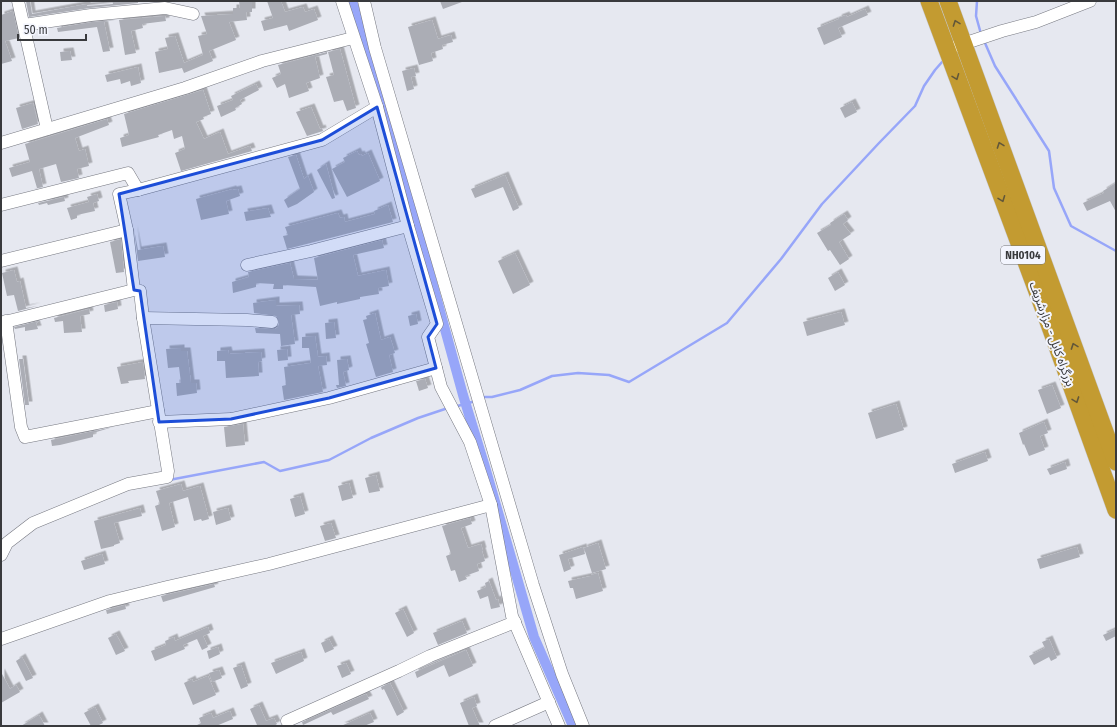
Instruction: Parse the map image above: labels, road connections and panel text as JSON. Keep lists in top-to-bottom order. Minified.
{"streets":{"highway":["NH0104","بزرگراه کابل - مزارشریف"]},"scale_bar":"50 m"}
